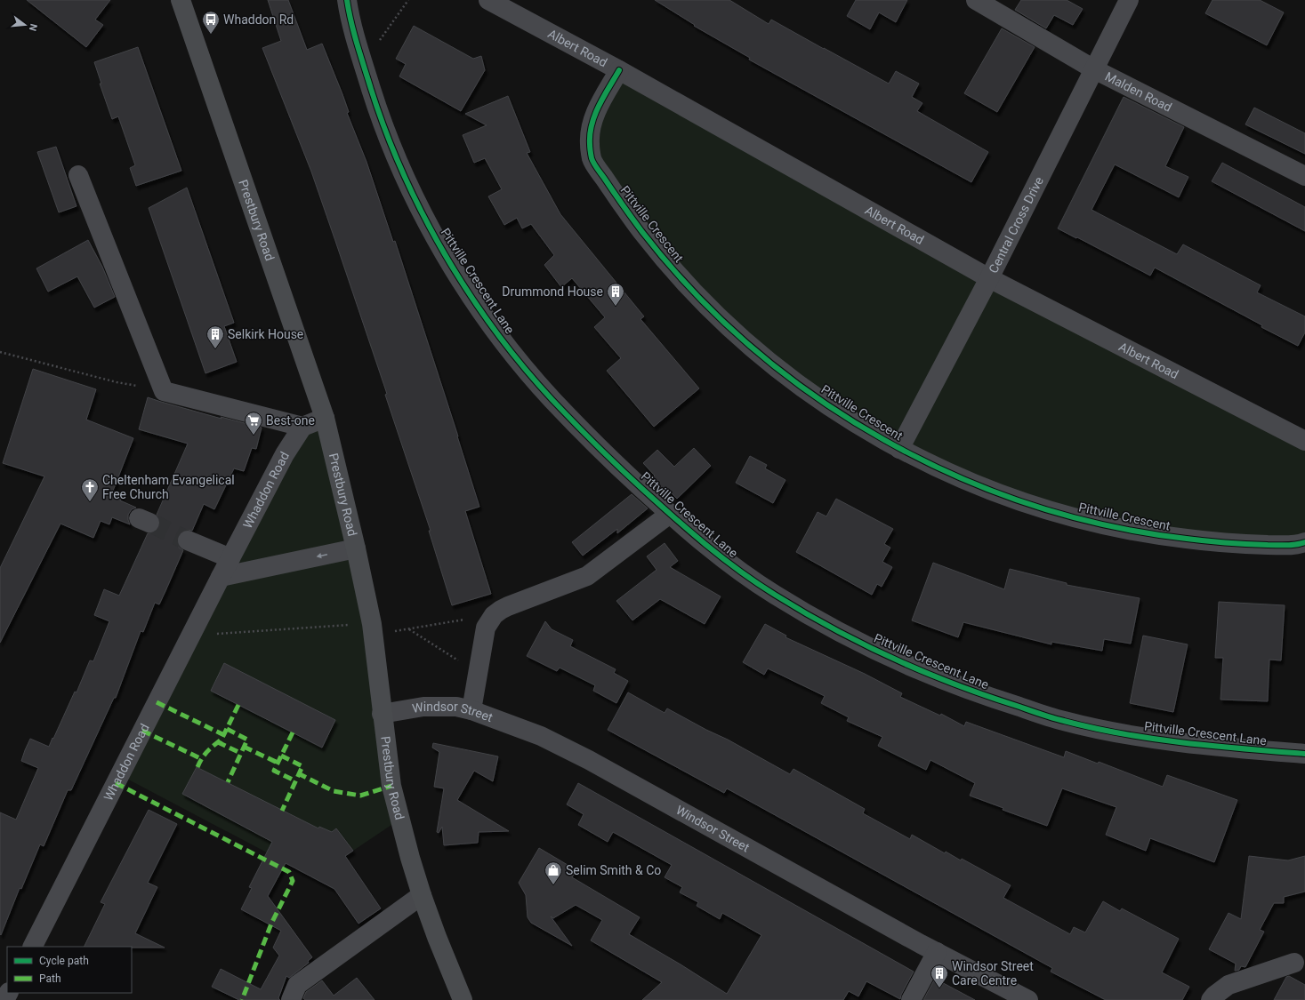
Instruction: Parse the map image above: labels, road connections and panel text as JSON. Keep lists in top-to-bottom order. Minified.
{"streets":{"main road":["Prestbury Road"],"street":["Albert Road","Malden Road","Pittville Crescent","Central Cross Drive","Pittville Crescent Lane","Whaddon Road","Windsor Street"]},"crossings":[["Albert Road","Pittville Crescent"],["Albert Road","Central Cross Drive"],["Malden Road","Central Cross Drive"],["Prestbury Road","Windsor Street"],["Pittville Crescent","Central Cross Drive"]],"places":{"bus stop":["Whaddon Rd"],"building":["Drummond House","Selkirk House","Windsor Street Care Centre"],"supermarket":["Best-one"],"church":["Cheltenham Evangelical Free Church"],"shop":["Selim Smith & Co"]},"legend":["Cycle path","Path"],"north":"right"}
